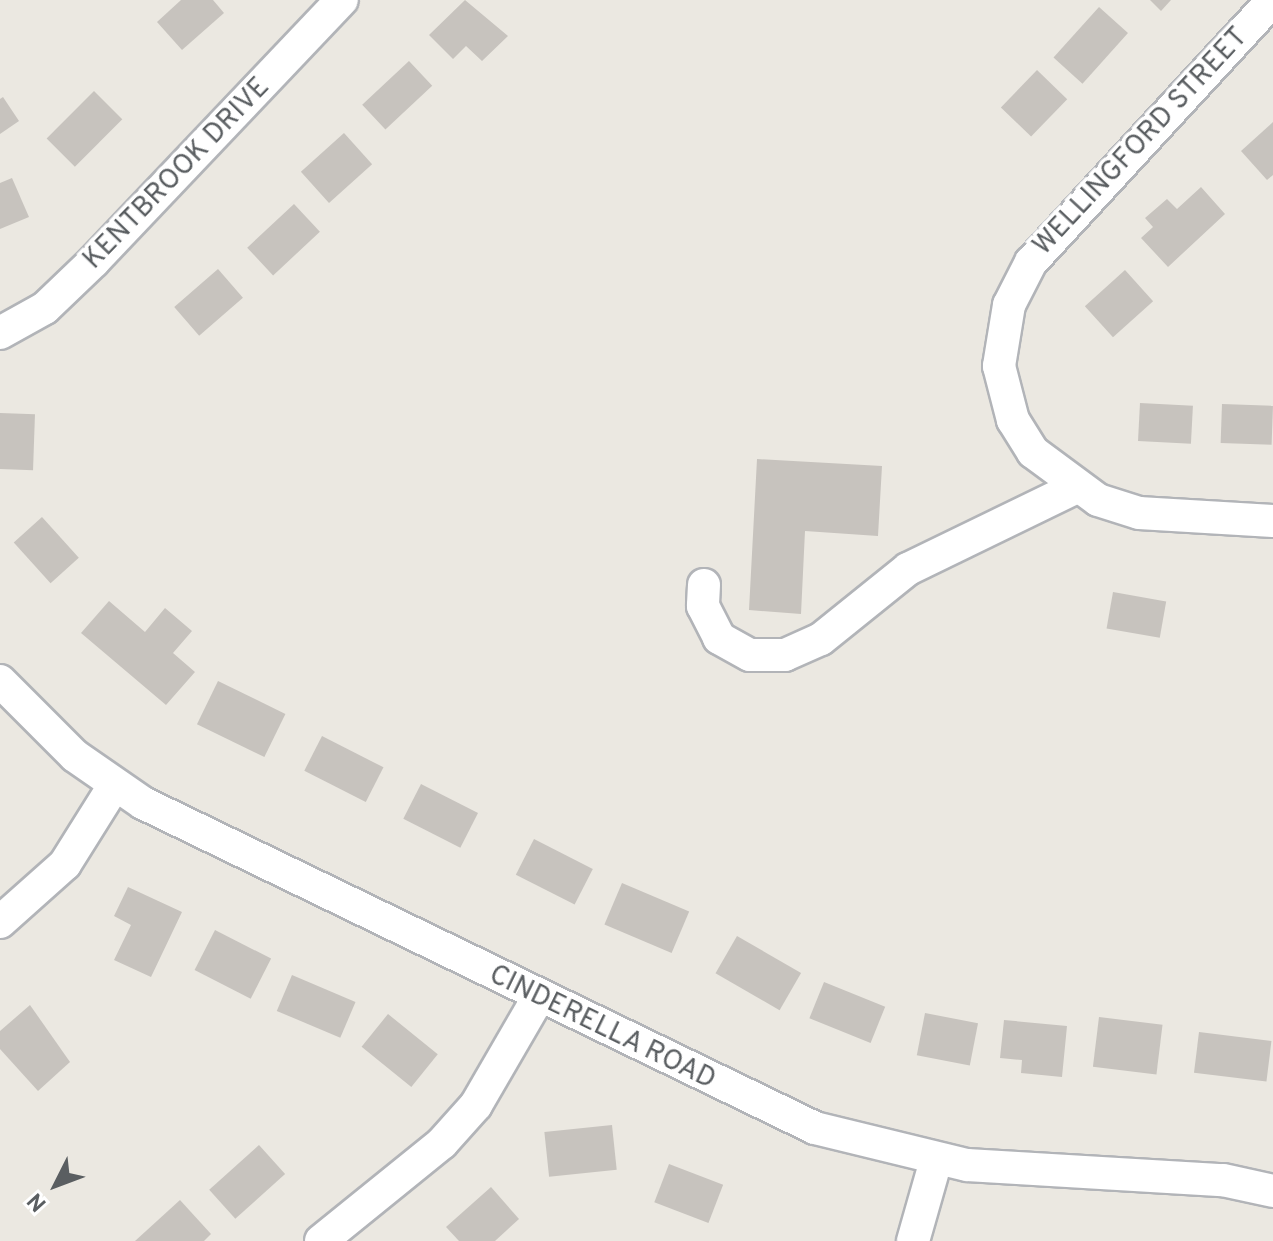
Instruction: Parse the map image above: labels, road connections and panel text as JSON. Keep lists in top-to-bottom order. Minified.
{"streets":{"street":["WELLINGFORD STREET","KENTBROOK DRIVE","CINDERELLA ROAD"]},"north":"bottom left"}
